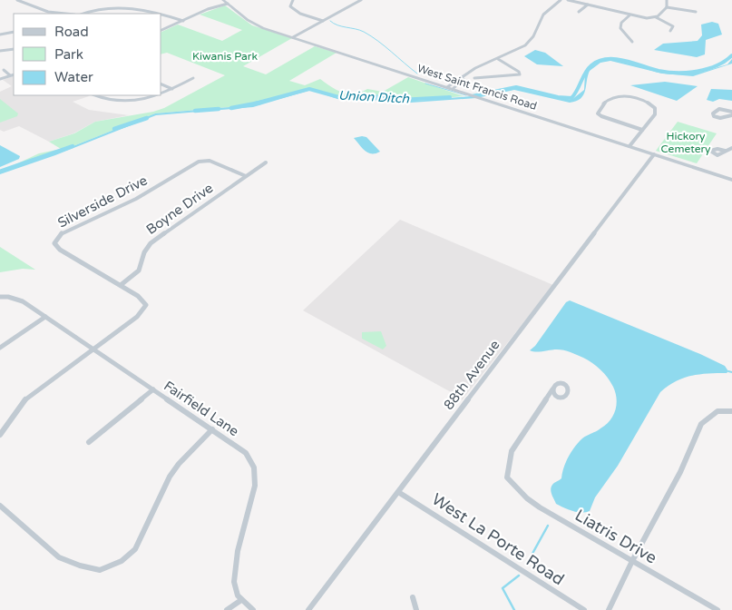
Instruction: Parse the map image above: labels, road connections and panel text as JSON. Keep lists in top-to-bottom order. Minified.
{"streets":{"street":["West Saint Francis Road","Silverside Drive","Boyne Drive","88th Avenue","Fairfield Lane","Liatris Drive","West La Porte Road"]},"crossings":[["West Saint Francis Road","88th Avenue"],["Silverside Drive","Boyne Drive"],["Silverside Drive","Fairfield Lane"],["88th Avenue","West La Porte Road"]],"water":["Union Ditch"],"parks":["Kiwanis Park","Hickory Cemetery"],"legend":["Road","Park","Water"]}
